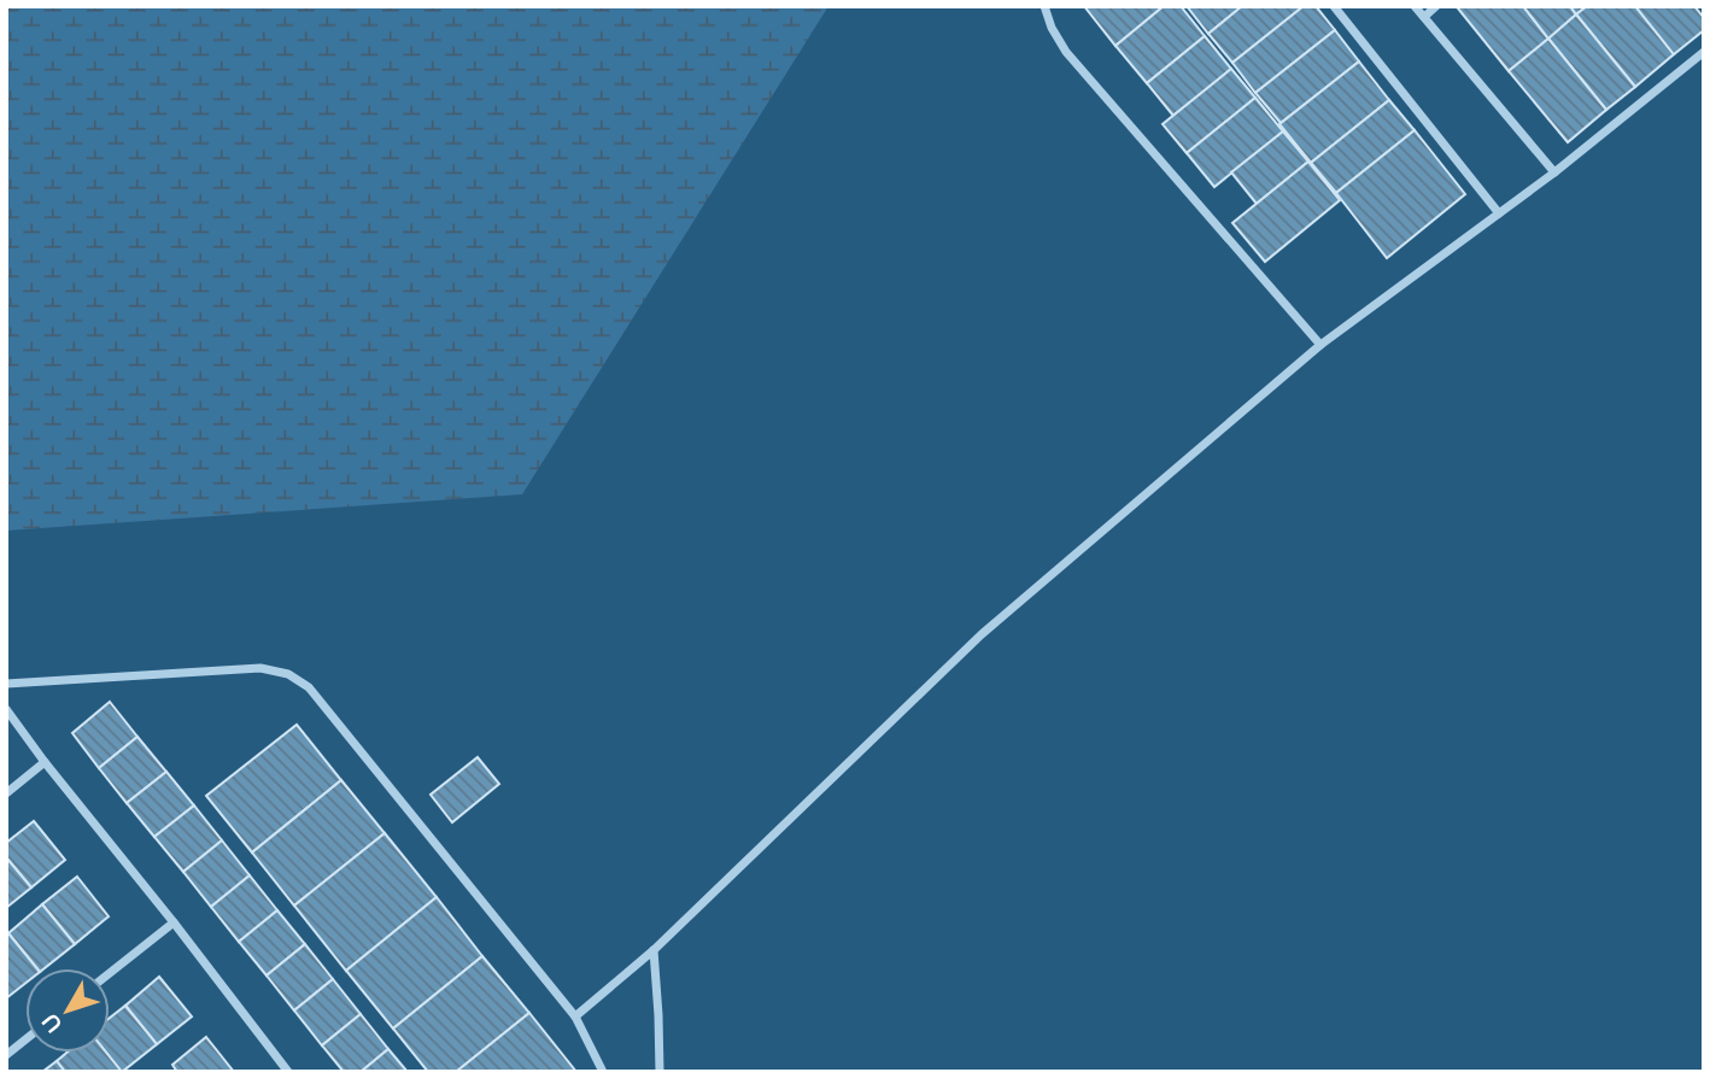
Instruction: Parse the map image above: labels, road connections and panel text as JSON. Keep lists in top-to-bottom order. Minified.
{"north":"bottom left"}
